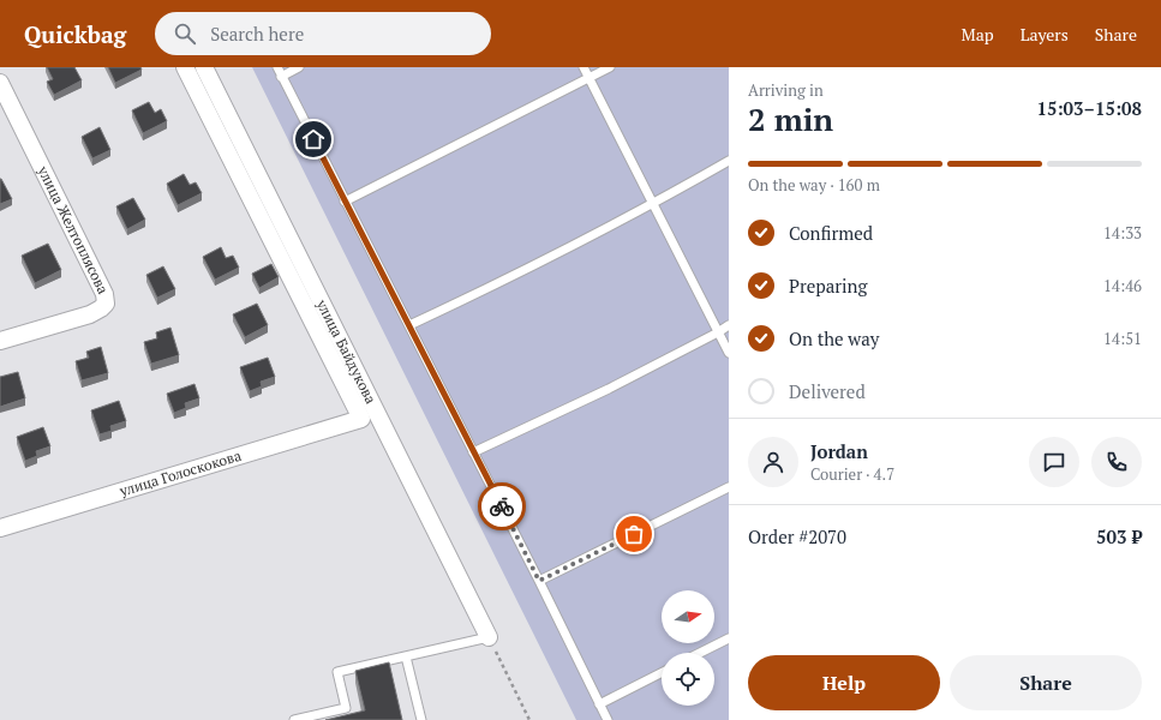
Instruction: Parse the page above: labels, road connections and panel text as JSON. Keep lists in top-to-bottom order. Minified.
{"streets":{"street":["улица Желтоплясова","улица Байдукова","улица Голоскокова"]},"crossings":[["улица Байдукова","улица Голоскокова"]],"north":"right","page":{"header":"Quickbag","search":"Search here","nav":["Map","Layers","Share"],"heading":["2 min","Arriving in","15:03–15:08"],"panel":["Jordan","Courier · 4.7","Order #2070","503 ₽"],"bar":"On the way · 160 m","list":[["Confirmed","14:33"],["Preparing","14:46"],["On the way","14:51"],"Delivered"],"buttons":["Help","Share"]}}
